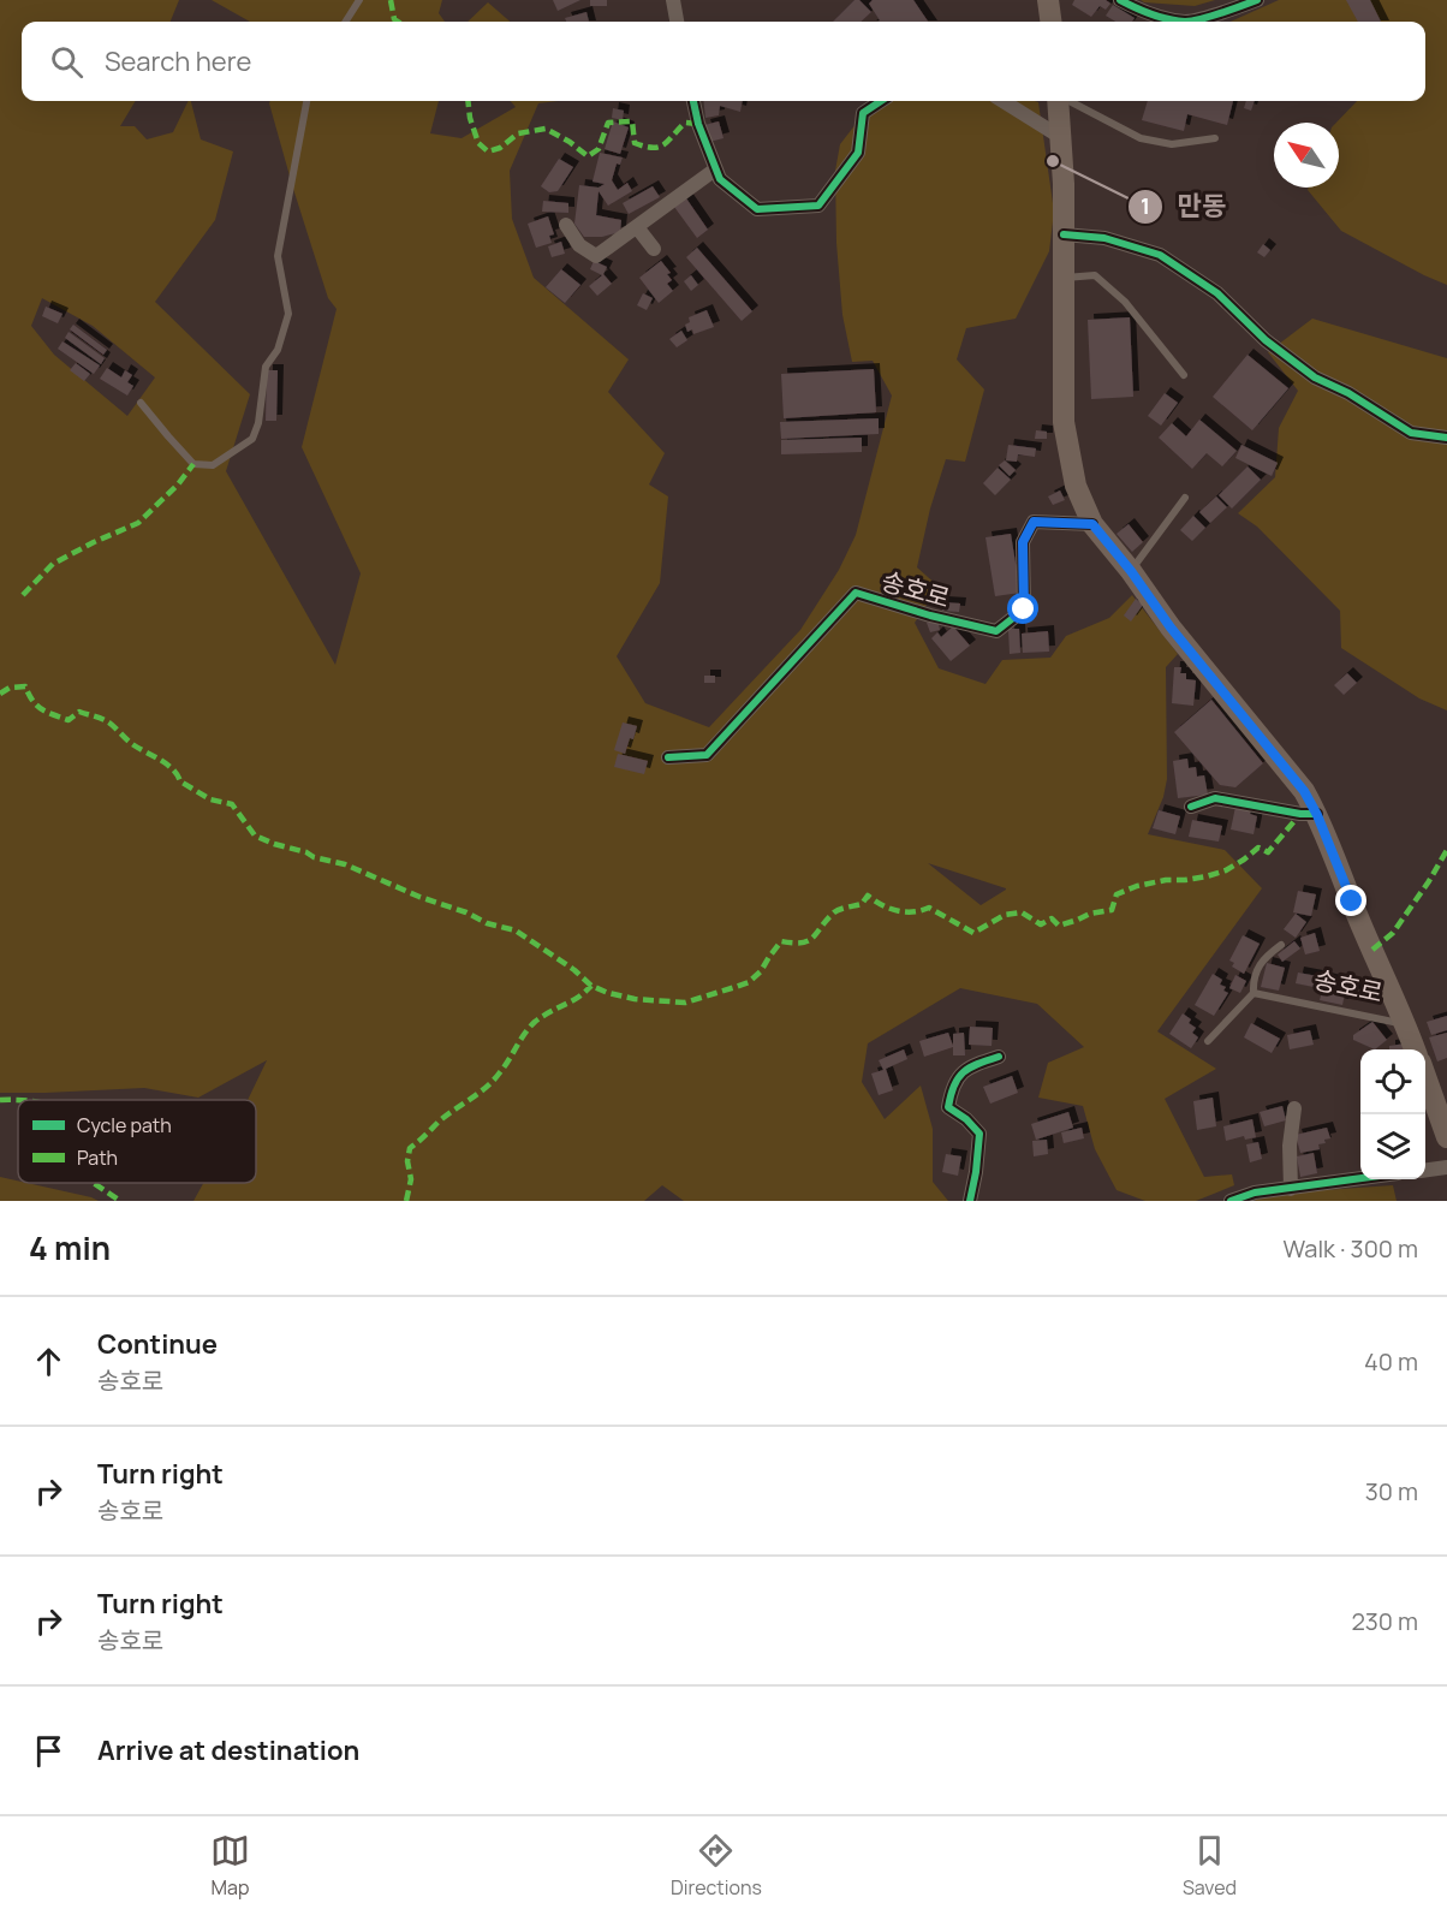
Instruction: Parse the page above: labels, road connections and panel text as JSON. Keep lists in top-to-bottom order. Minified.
{"streets":{"main road":["송호로"]},"places":["만동"],"legend":["Cycle path","Path"],"north":"top left","page":{"search":"Search here","heading":["4 min","Walk · 300 m"],"list":[["Continue","송호로","40 m"],["Turn right","송호로","30 m"],["Turn right","송호로","230 m"],"Arrive at destination"],"nav":["Map","Directions","Saved"]}}
